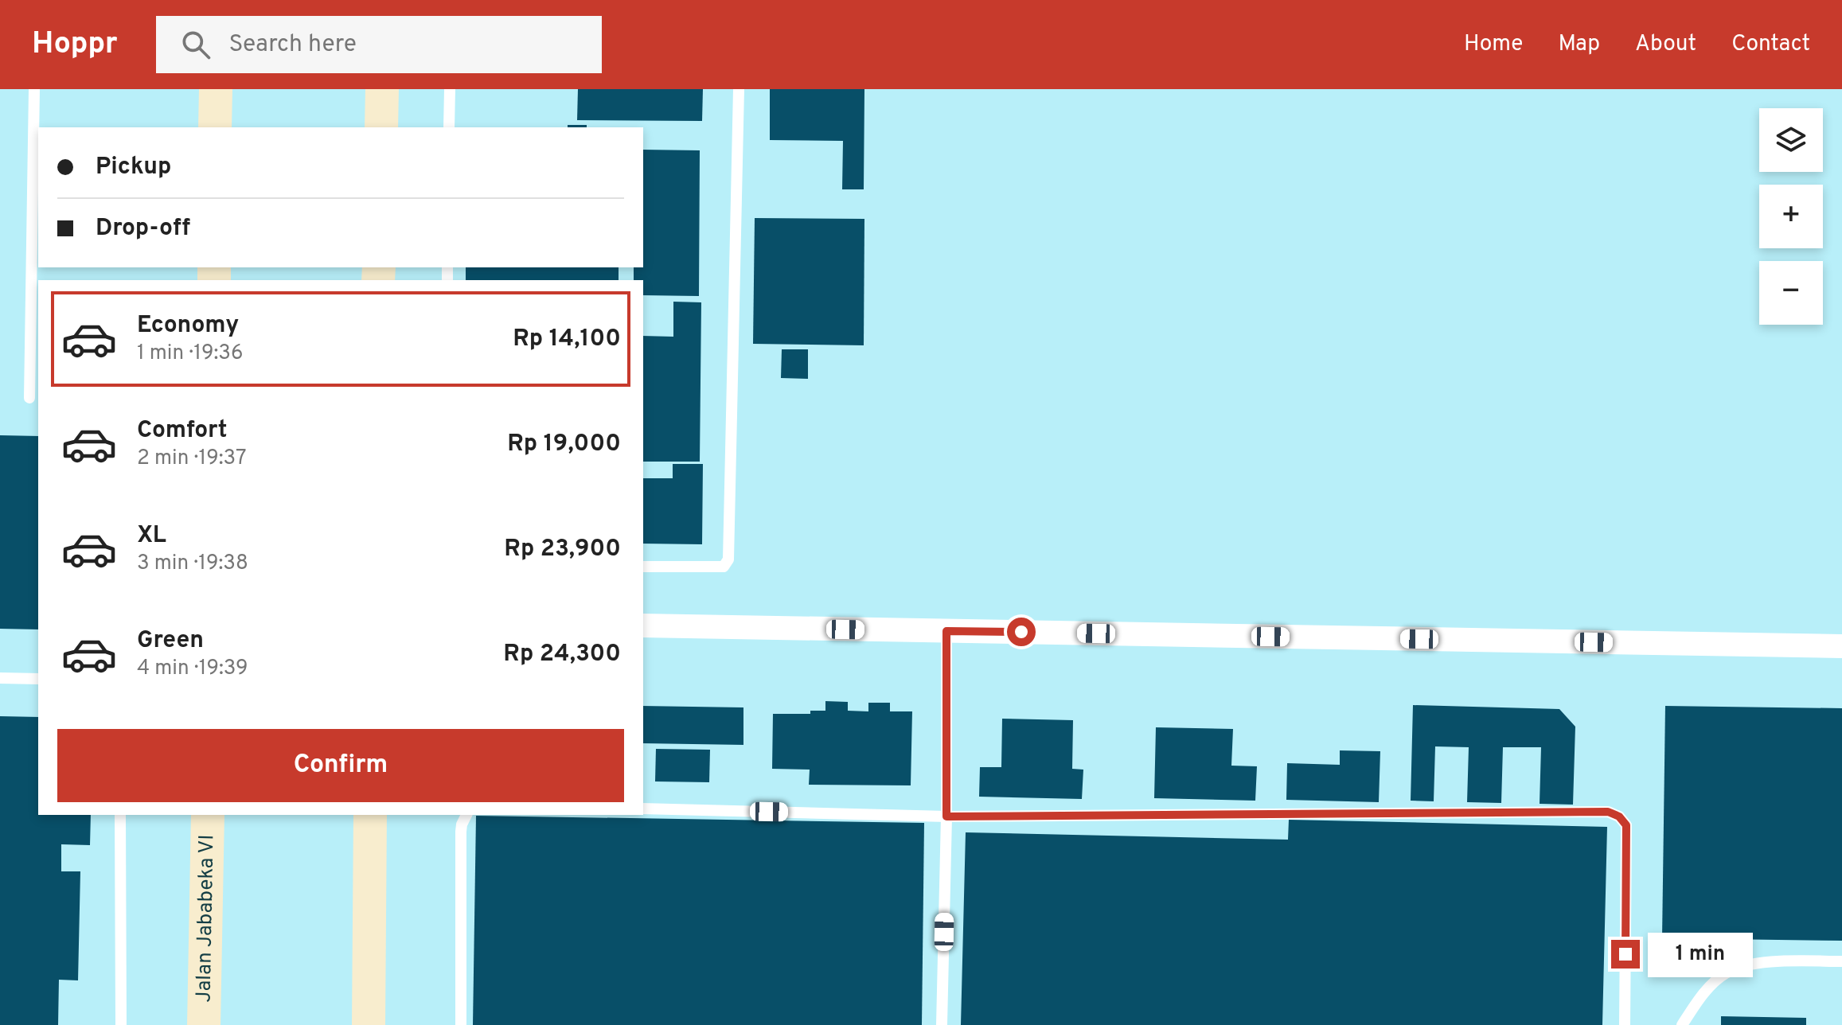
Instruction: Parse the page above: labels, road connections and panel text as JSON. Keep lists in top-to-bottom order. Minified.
{"streets":{"street":["Jalan Jababeka VI"]},"page":{"header":"Hoppr","search":"Search here","nav":["Home","Map","About","Contact"],"map_buttons":["+","−"],"banner":["Pickup","Drop-off"],"list":[{"name":"Economy","note":"1 min · 19:36","value":"Rp 14,100"},{"name":"Comfort","note":"2 min · 19:37","value":"Rp 19,000"},{"name":"XL","note":"3 min · 19:38","value":"Rp 23,900"},{"name":"Green","note":"4 min · 19:39","value":"Rp 24,300"}],"buttons":"Confirm","bubble":"1 min"}}
